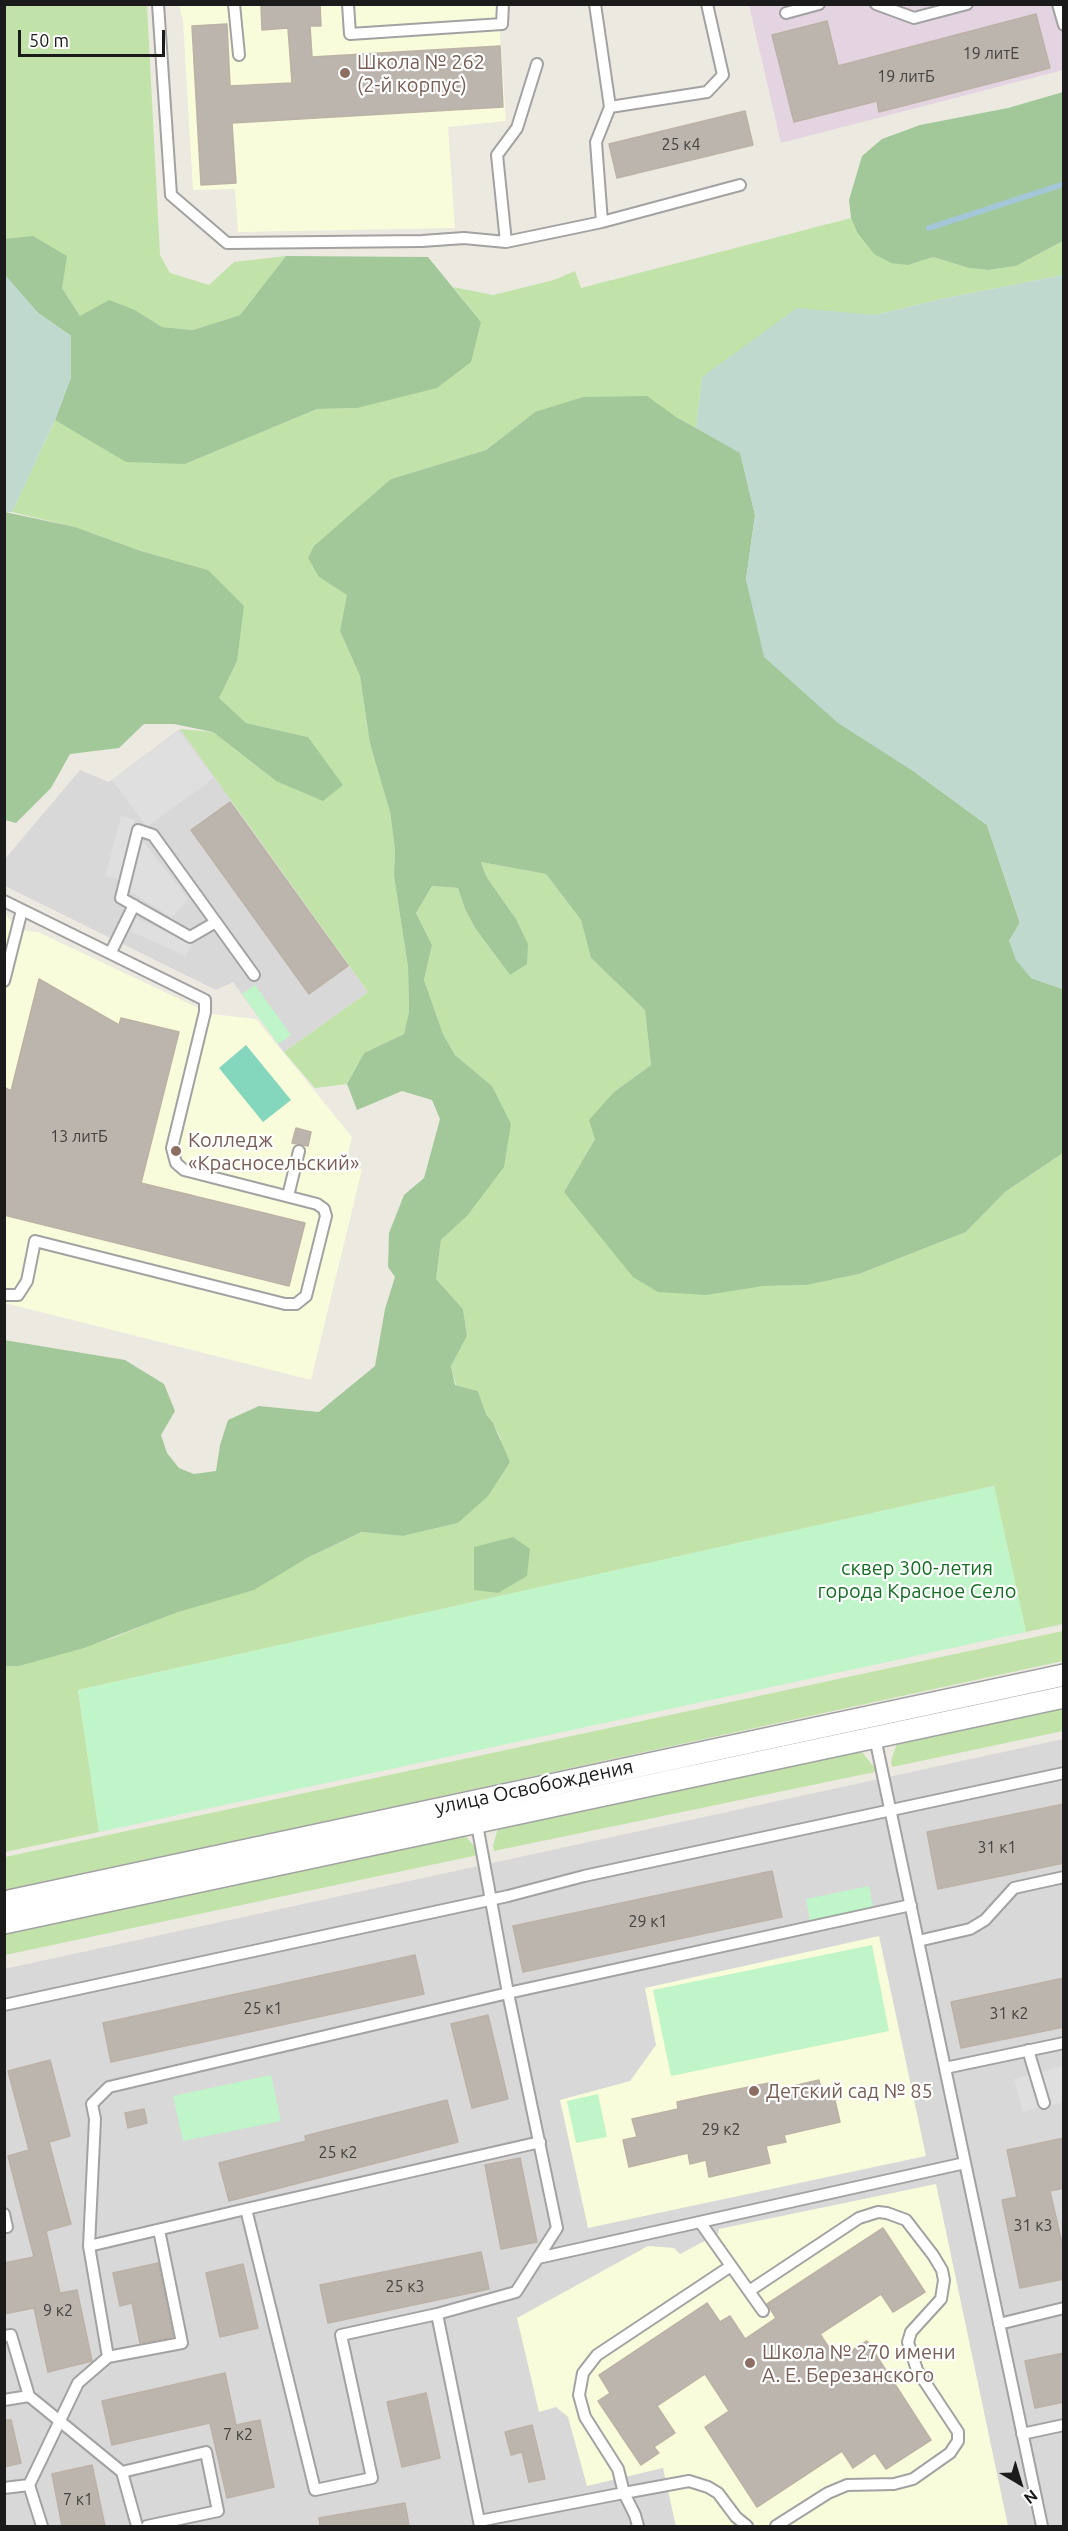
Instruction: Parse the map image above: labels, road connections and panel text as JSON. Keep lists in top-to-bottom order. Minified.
{"streets":{"street":["улица Освобождения"]},"parks":["сквер 300-летия города Красное Село"],"places":["Школа № 262 (2-й корпус)","Колледж «Красносельский»","Детский сад № 85","Школа № 270 имени А. Е. Березанского"],"house_numbers":["19 литЕ","19 литБ","25 к4","13 литБ","31 к1","29 к1","25 к1","31 к2","29 к2","25 к2","31 к3","25 к3","9 к2","7 к2","7 к1"],"scale_bar":"50 m","north":"bottom right"}
